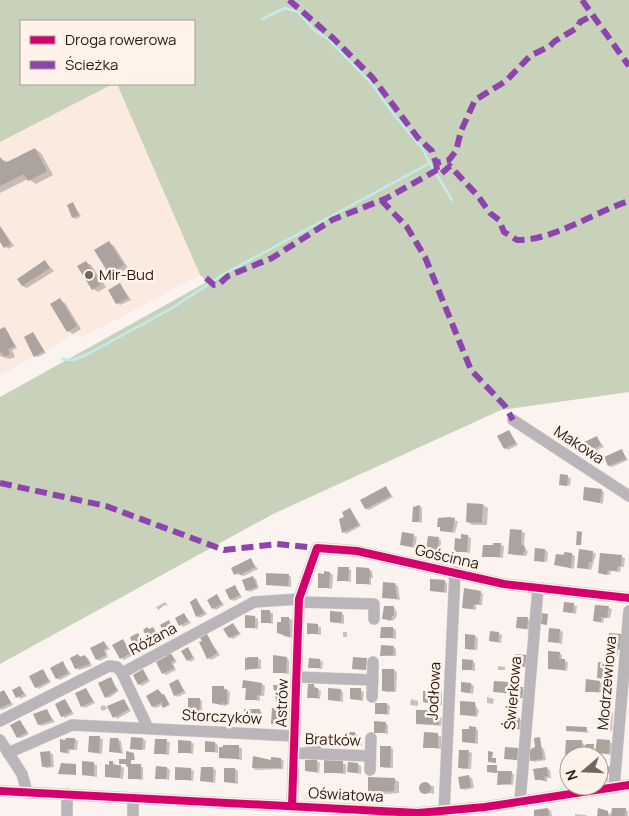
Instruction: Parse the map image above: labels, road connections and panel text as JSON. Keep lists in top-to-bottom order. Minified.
{"streets":{"street":["Makowa","Gościnna","Różana","Modrzewiowa","Jodłowa","Świerkowa","Astrów","Storczyków","Bratków","Oświatowa"]},"crossings":[["Gościnna","Różana"],["Gościnna","Jodłowa"],["Gościnna","Świerkowa"],["Gościnna","Astrów"],["Różana","Astrów"],["Modrzewiowa","Oświatowa"],["Jodłowa","Oświatowa"],["Świerkowa","Oświatowa"],["Astrów","Storczyków"],["Astrów","Bratków"],["Astrów","Oświatowa"]],"places":["Mir-Bud"],"legend":["Droga rowerowa","Ścieżka"],"north":"left"}
